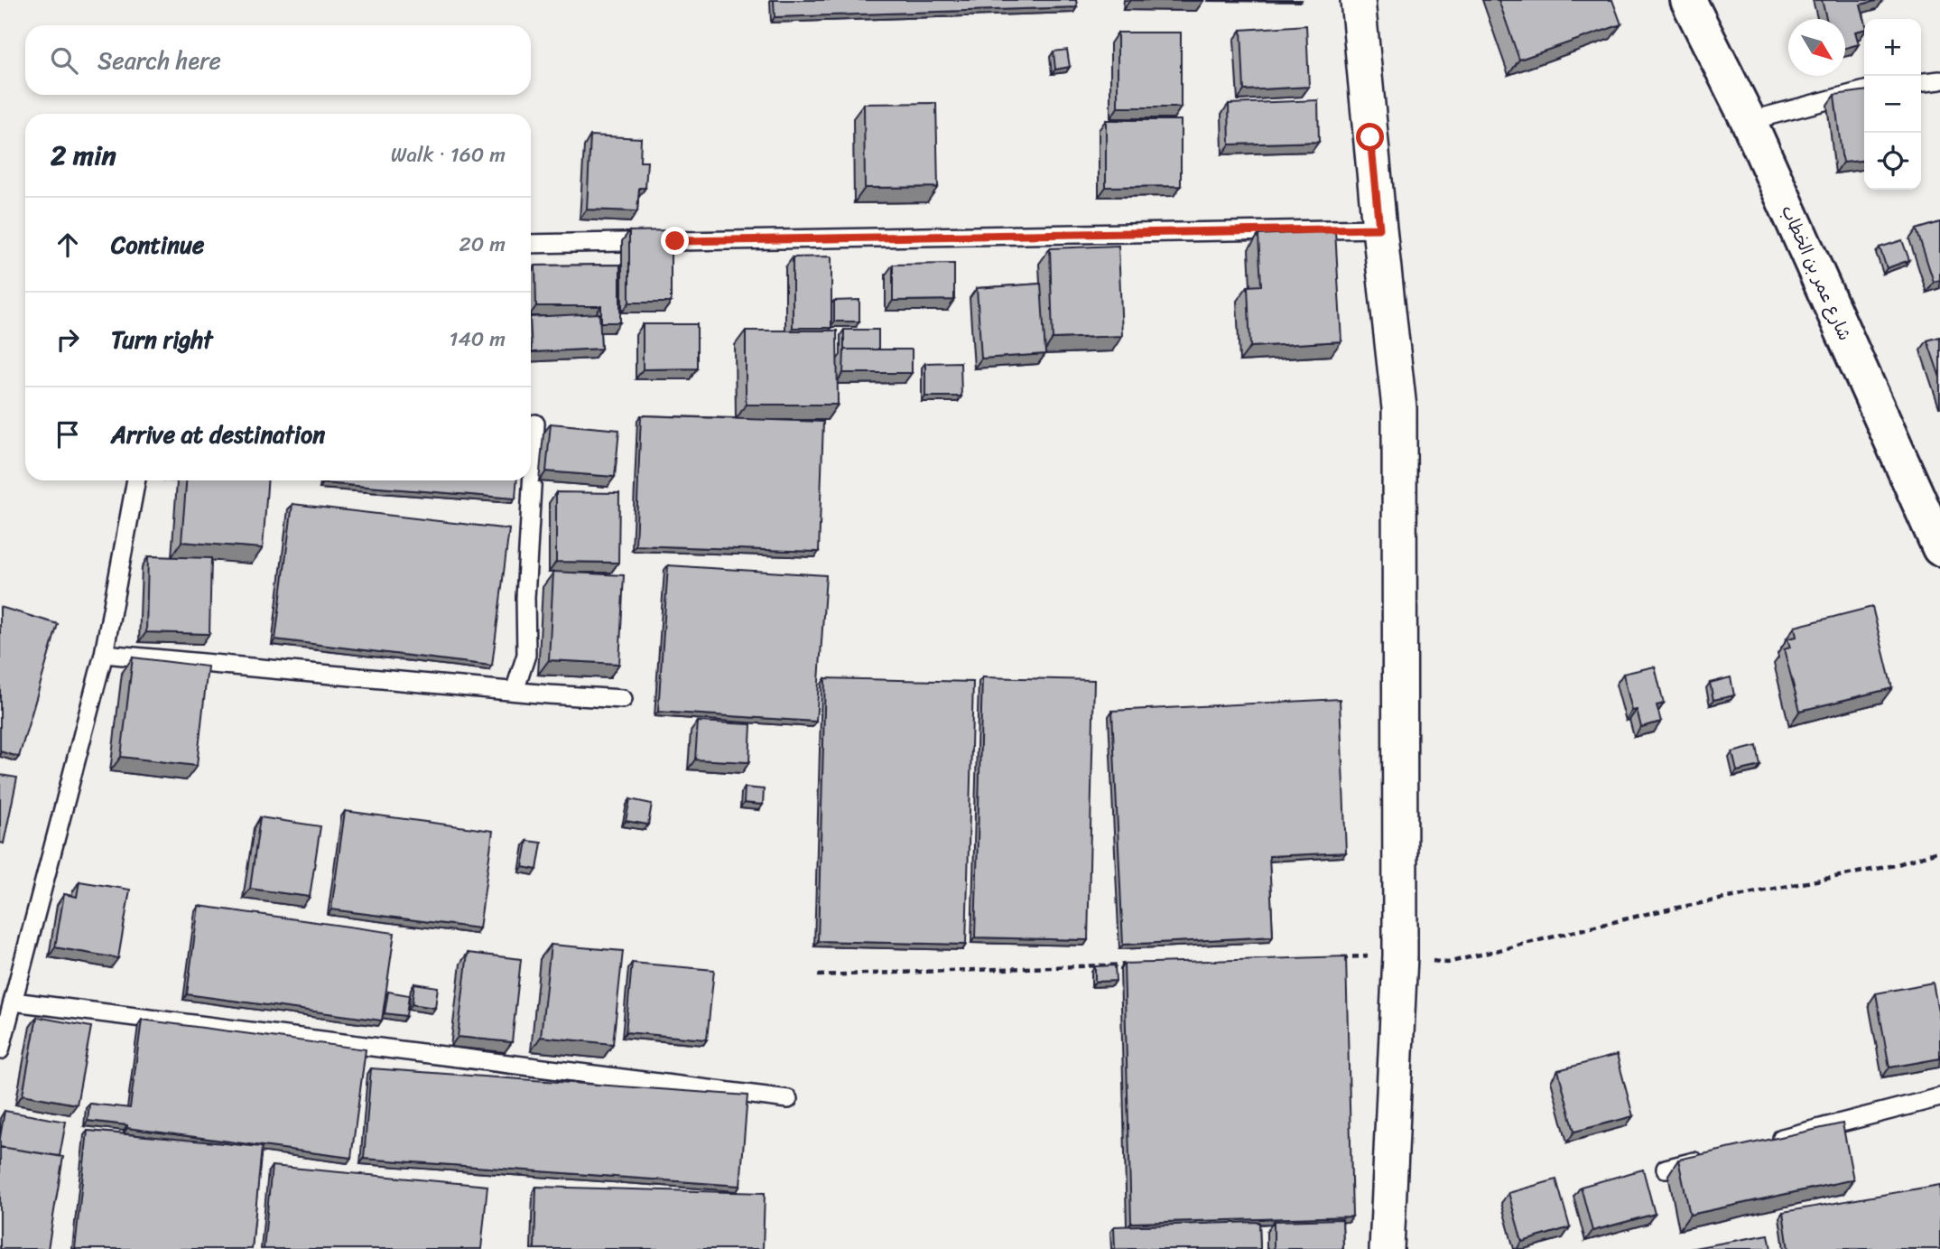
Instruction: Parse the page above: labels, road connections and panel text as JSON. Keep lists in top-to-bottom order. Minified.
{"streets":{"main road":["شارع عمر بن الخطاب"]},"north":"bottom right","page":{"map_buttons":["+","−"],"search":"Search here","heading":["2 min","Walk · 160 m"],"list":[["Continue","20 m"],["Turn right","140 m"],"Arrive at destination"]}}
